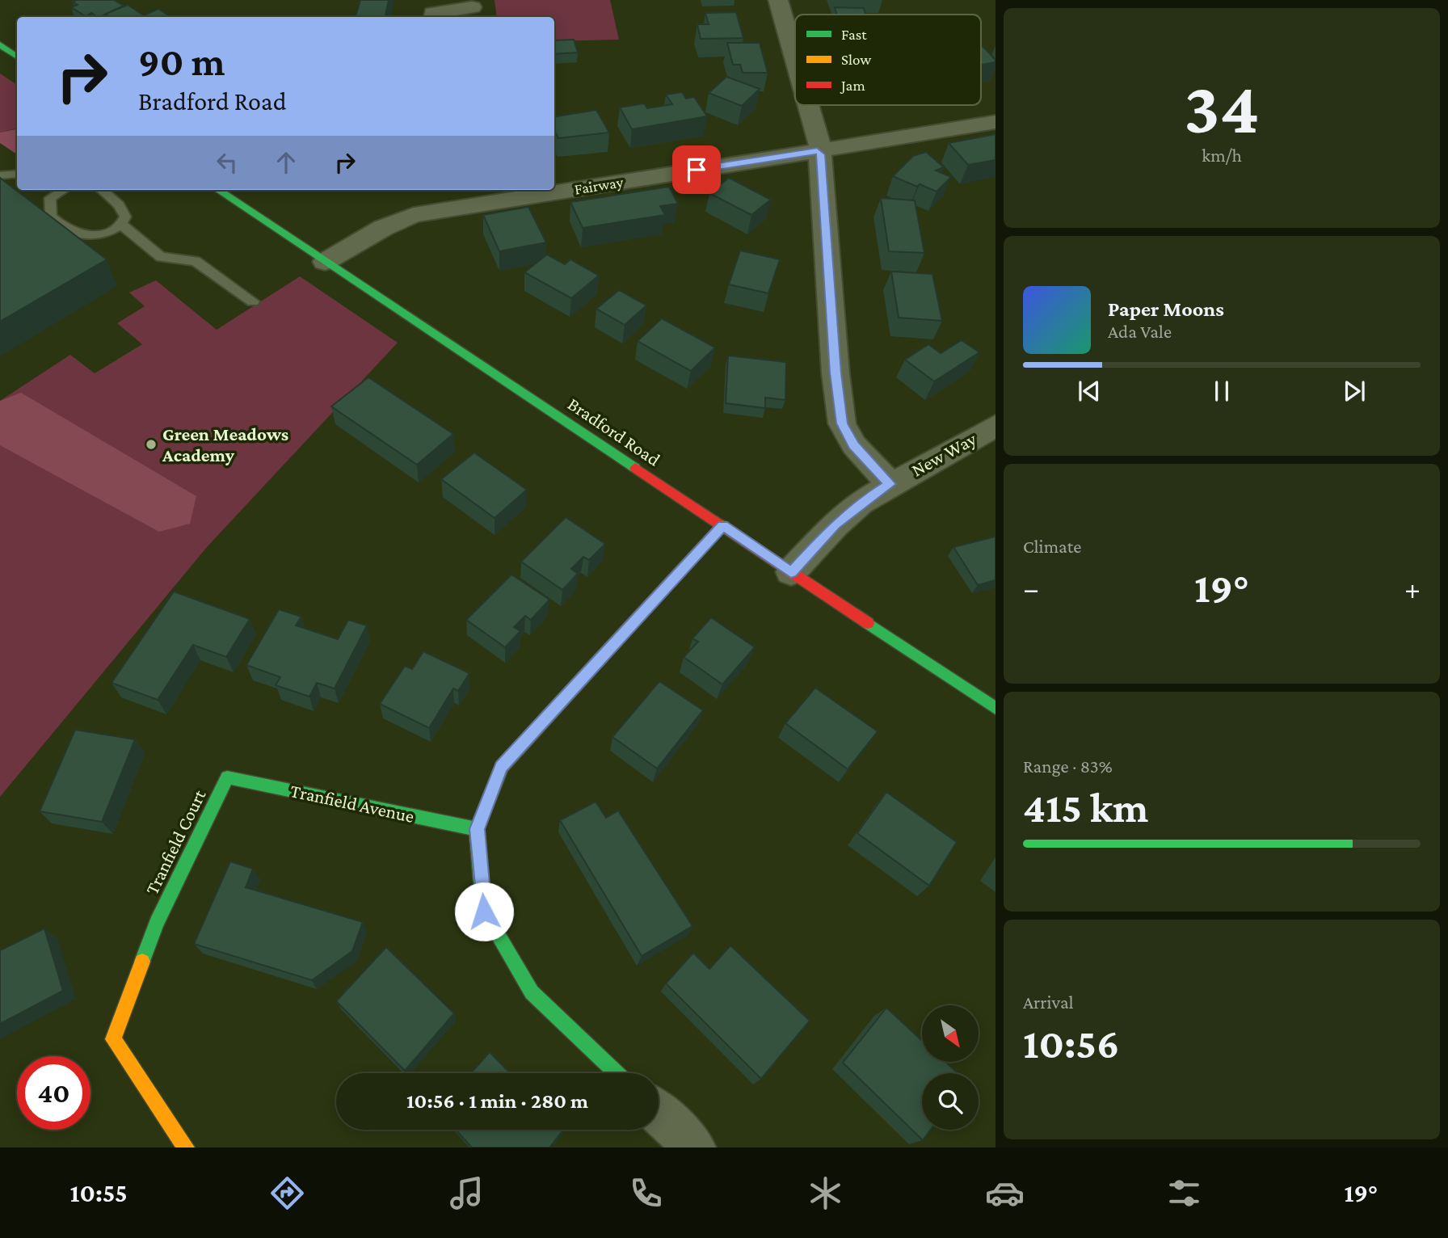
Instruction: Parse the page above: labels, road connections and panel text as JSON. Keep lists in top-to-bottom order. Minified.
{"streets":{"main road":["Bradford Road","Tranfield Avenue","Tranfield Court"],"street":["Fairway","New Way"]},"crossings":[["Fairway","Bradford Road"],["Bradford Road","New Way"],["Tranfield Avenue","Tranfield Court"]],"places":["Green Meadows Academy"],"legend":["Fast","Slow","Jam"],"north":"bottom right","page":{"tile":[["34","km/h"],"Climate",["Range · 83%","415 km"],["Arrival","10:56"]],"turn":["90 m","Bradford Road"],"song":["Paper Moons","Ada Vale"],"heat":["−","19°","+"],"limit":"40","trip":"10:56 · 1 min · 280 m","tabs":["10:55","19°"]}}
